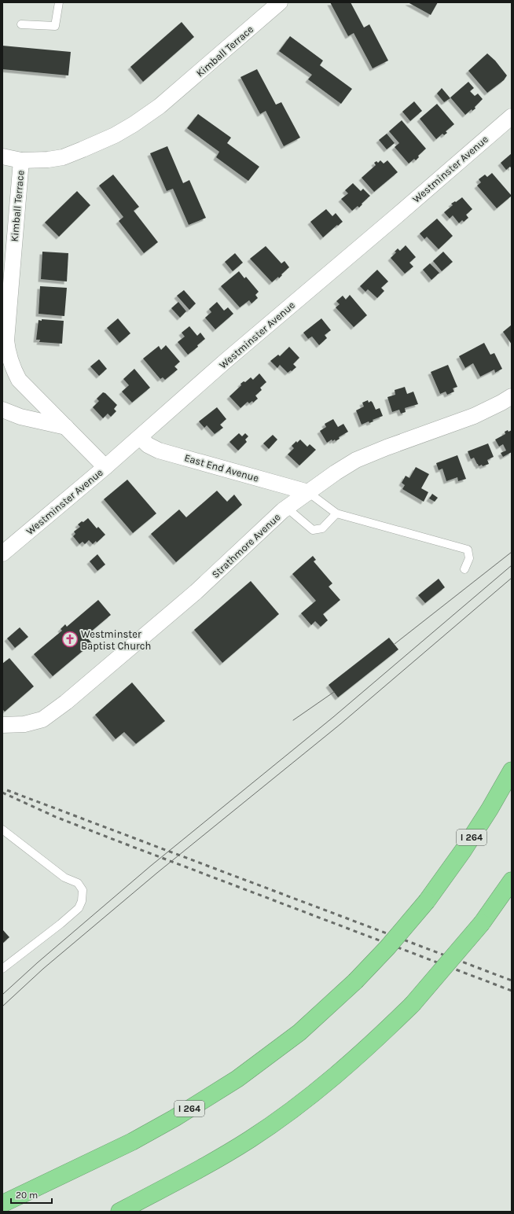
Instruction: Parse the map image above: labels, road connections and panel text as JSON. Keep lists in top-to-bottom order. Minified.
{"streets":{"highway":["I 264"],"street":["Kimball Terrace","Westminster Avenue","East End Avenue","Strathmore Avenue"]},"crossings":[["Kimball Terrace","Westminster Avenue"],["Westminster Avenue","East End Avenue"],["East End Avenue","Strathmore Avenue"]],"places":{"church":["Westminster Baptist Church"]},"scale_bar":"20 m"}
